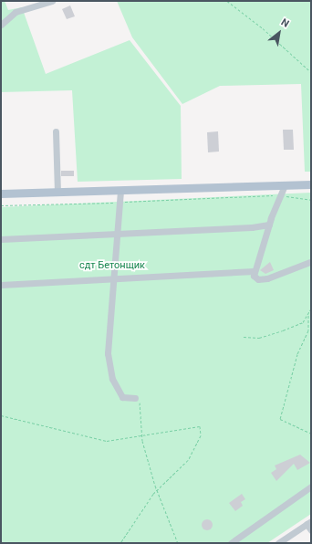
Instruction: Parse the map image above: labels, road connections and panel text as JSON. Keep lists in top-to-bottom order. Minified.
{"parks":["сдт Бетонщик"],"north":"top right"}
